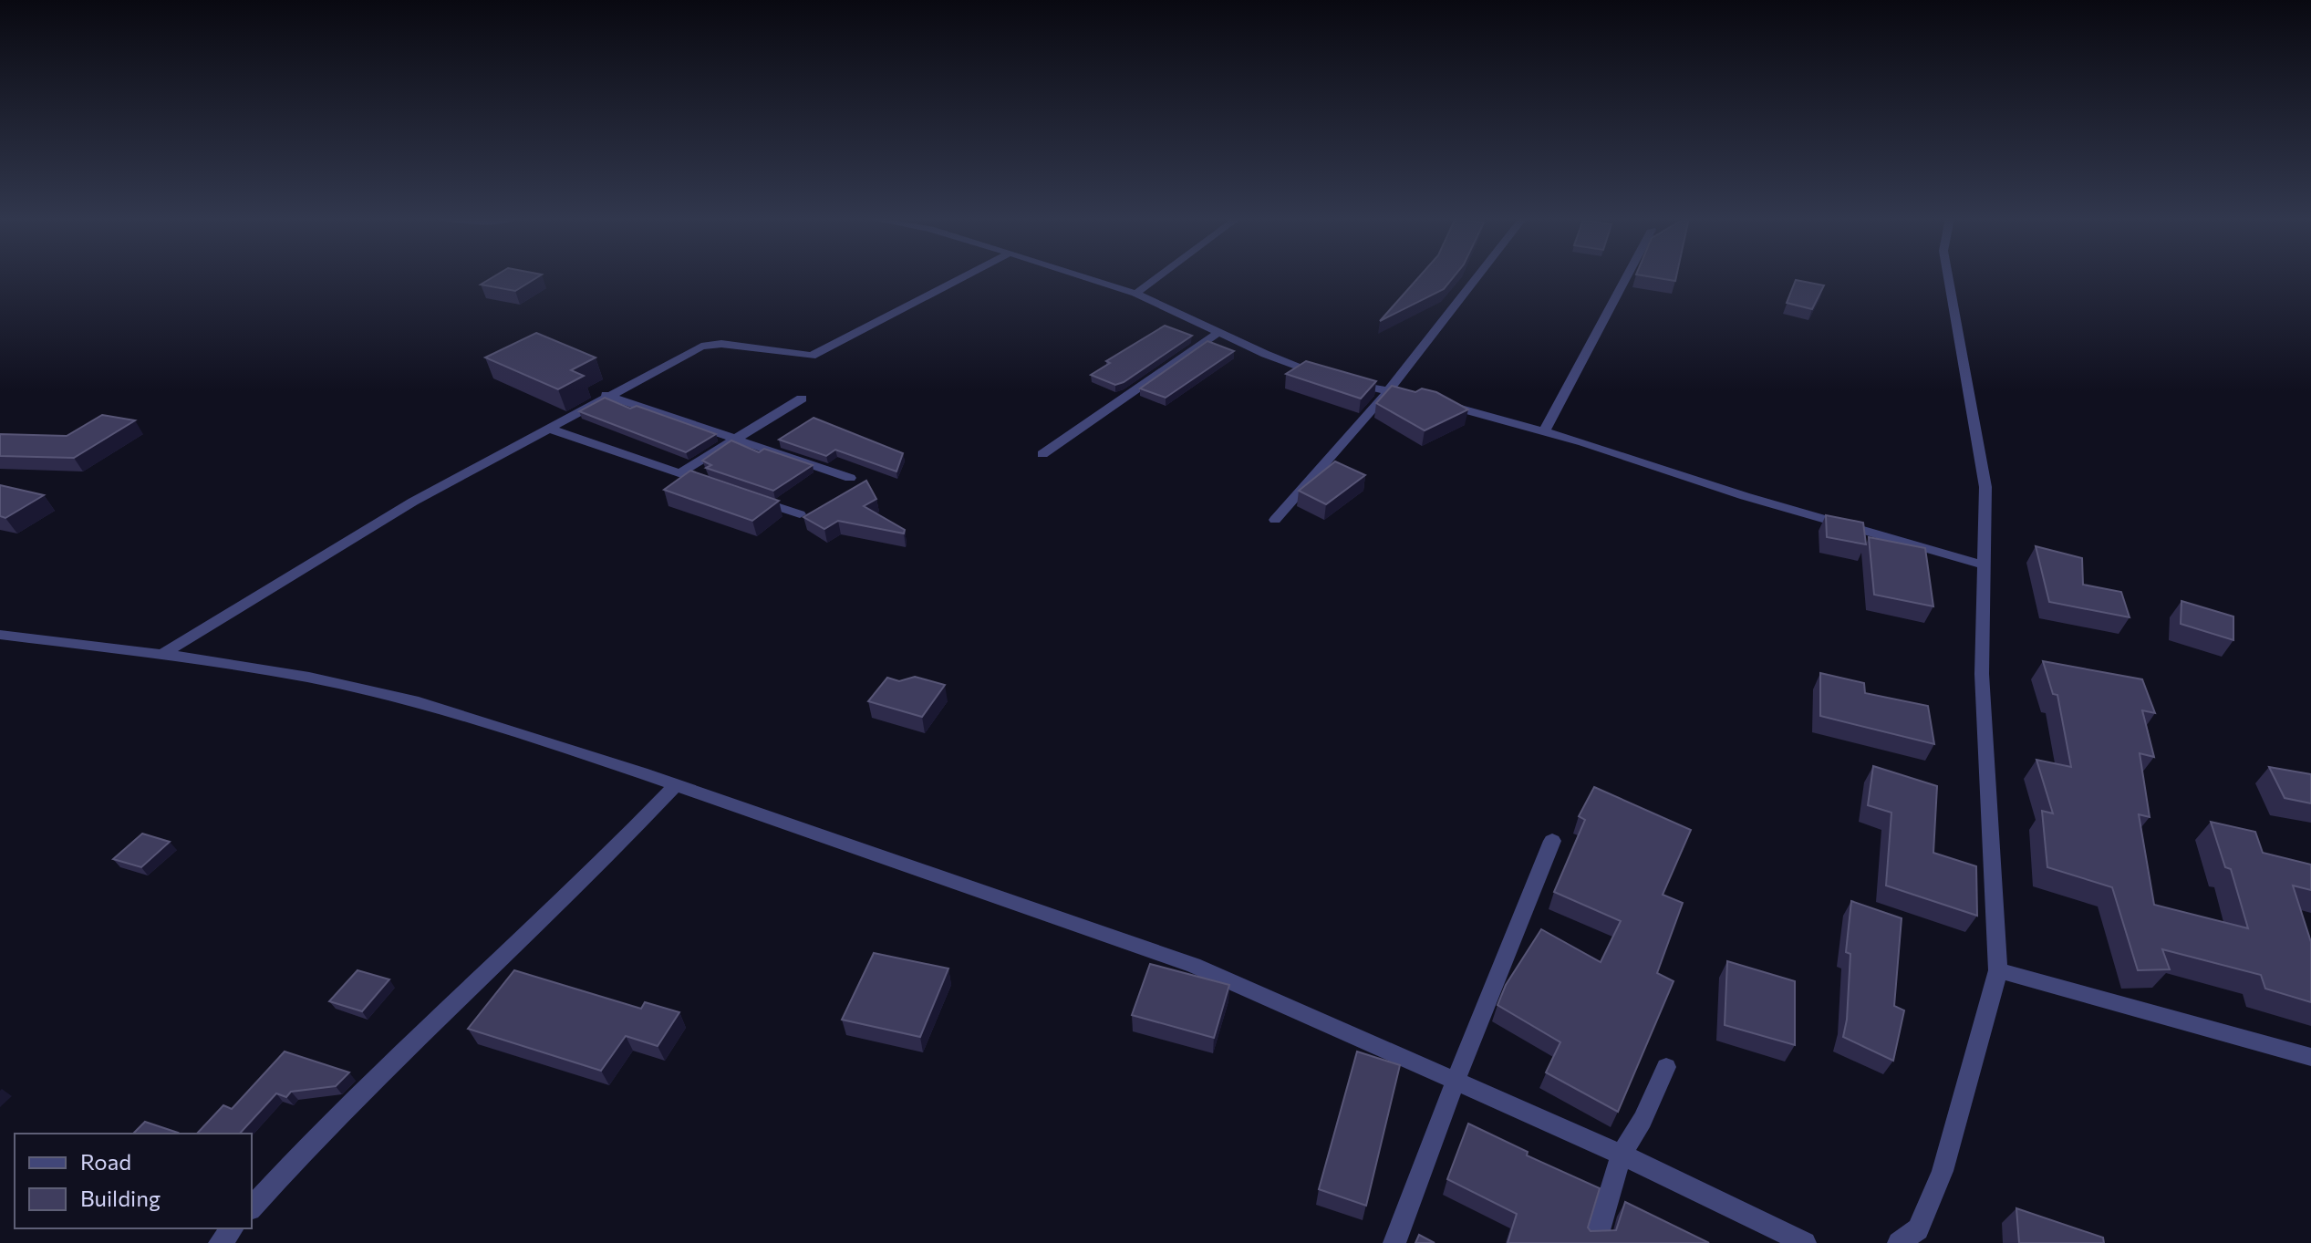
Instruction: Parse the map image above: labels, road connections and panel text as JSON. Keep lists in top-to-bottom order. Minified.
{"legend":["Road","Building"]}
